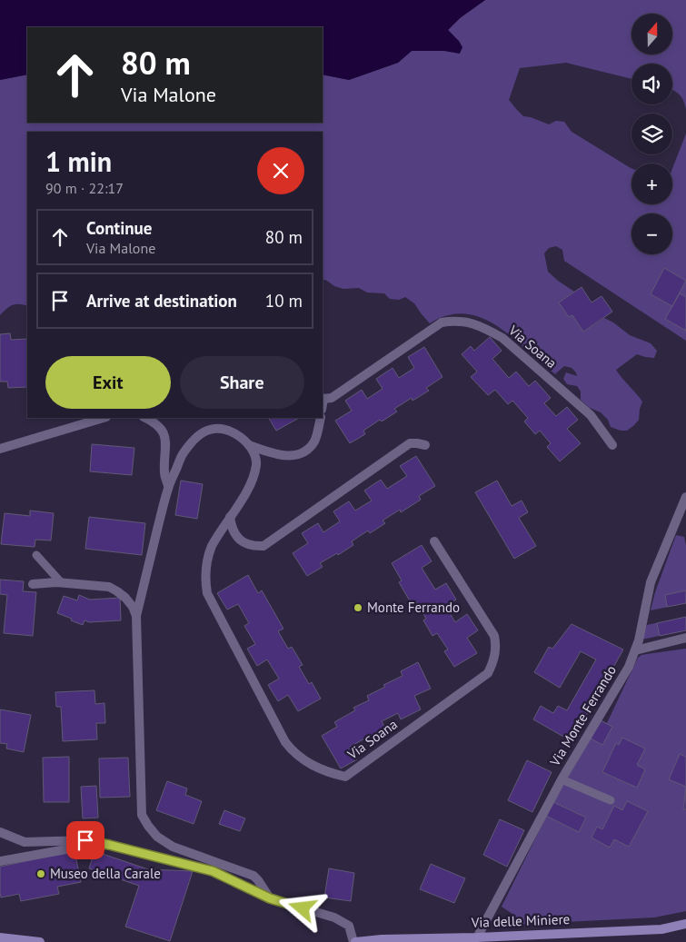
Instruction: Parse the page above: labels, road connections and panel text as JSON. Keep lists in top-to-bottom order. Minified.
{"streets":{"street":["Via Soana","Via Monte Ferrando","Via delle Miniere"]},"crossings":[["Via Monte Ferrando","Via delle Miniere"]],"places":["Monte Ferrando","Museo della Carale"],"north":"top","page":{"map_buttons":["+","−"],"turn":["80 m","Via Malone"],"heading":["1 min","90 m · 22:17"],"list":[{"name":"Continue","note":"Via Malone","value":"80 m"},{"name":"Arrive at destination","value":"10 m"}],"buttons":["Exit","Share"]}}
